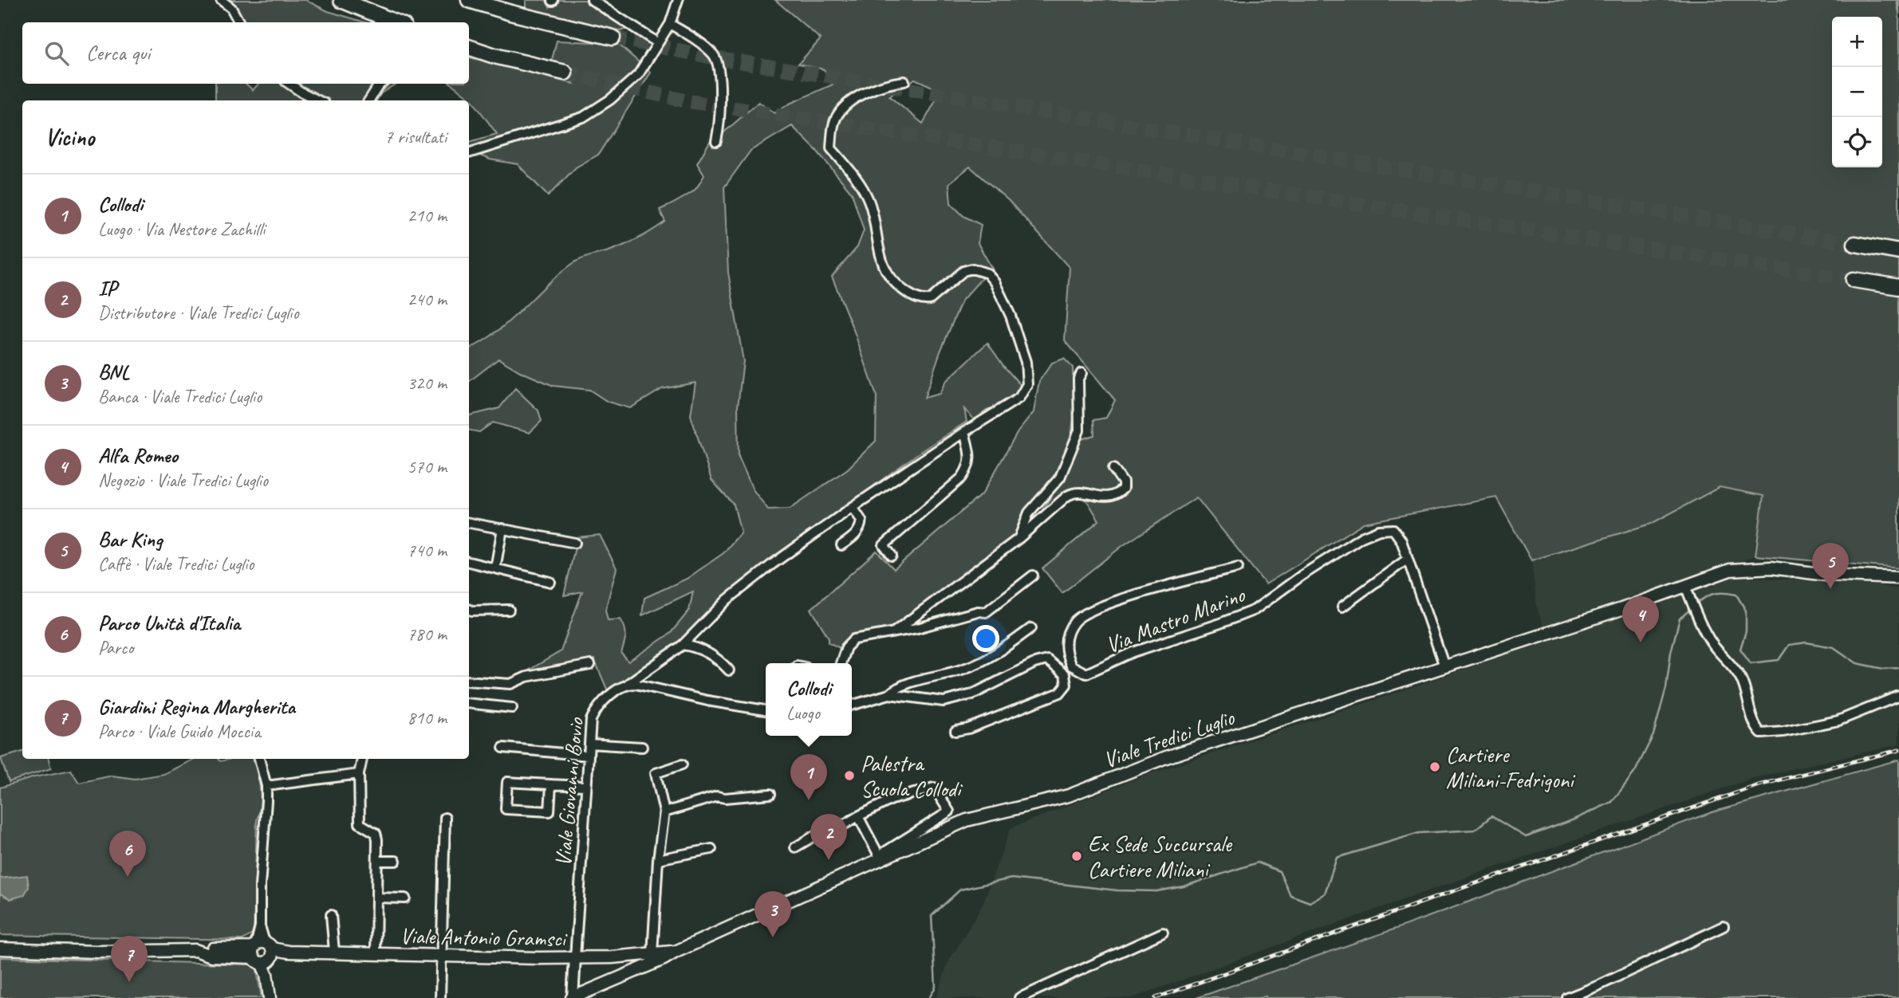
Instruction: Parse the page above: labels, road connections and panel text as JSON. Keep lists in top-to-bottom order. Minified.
{"streets":{"main road":["Viale Tredici Luglio","Viale Antonio Gramsci"],"street":["Via Mastro Marino","Viale Giovanni Bovio"]},"crossings":[["Via Mastro Marino","Viale Tredici Luglio"],["Viale Tredici Luglio","Viale Giovanni Bovio"],["Viale Tredici Luglio","Viale Antonio Gramsci"],["Viale Giovanni Bovio","Viale Antonio Gramsci"]],"places":["Cartiere Miliani-Fedrigoni","Palestra Scuola Collodi","Ex Sede Succursale Cartiere Miliani"],"page":{"map_buttons":["+","−"],"search":"Cerca qui","heading":["Vicino","7 risultati"],"list":[{"mark":"1","name":"Collodi","note":"Luogo · Via Nestore Zachilli","value":"210 m"},{"mark":"2","name":"IP","note":"Distributore · Viale Tredici Luglio","value":"240 m"},{"mark":"3","name":"BNL","note":"Banca · Viale Tredici Luglio","value":"320 m"},{"mark":"4","name":"Alfa Romeo","note":"Negozio · Viale Tredici Luglio","value":"570 m"},{"mark":"5","name":"Bar King","note":"Caffè · Viale Tredici Luglio","value":"740 m"},{"mark":"6","name":"Parco Unità d'Italia","note":"Parco","value":"780 m"},{"mark":"7","name":"Giardini Regina Margherita","note":"Parco · Viale Guido Moccia","value":"810 m"}],"pins":["5","4","1","2","6","3","7"],"popup":["Collodi","Luogo"]}}
